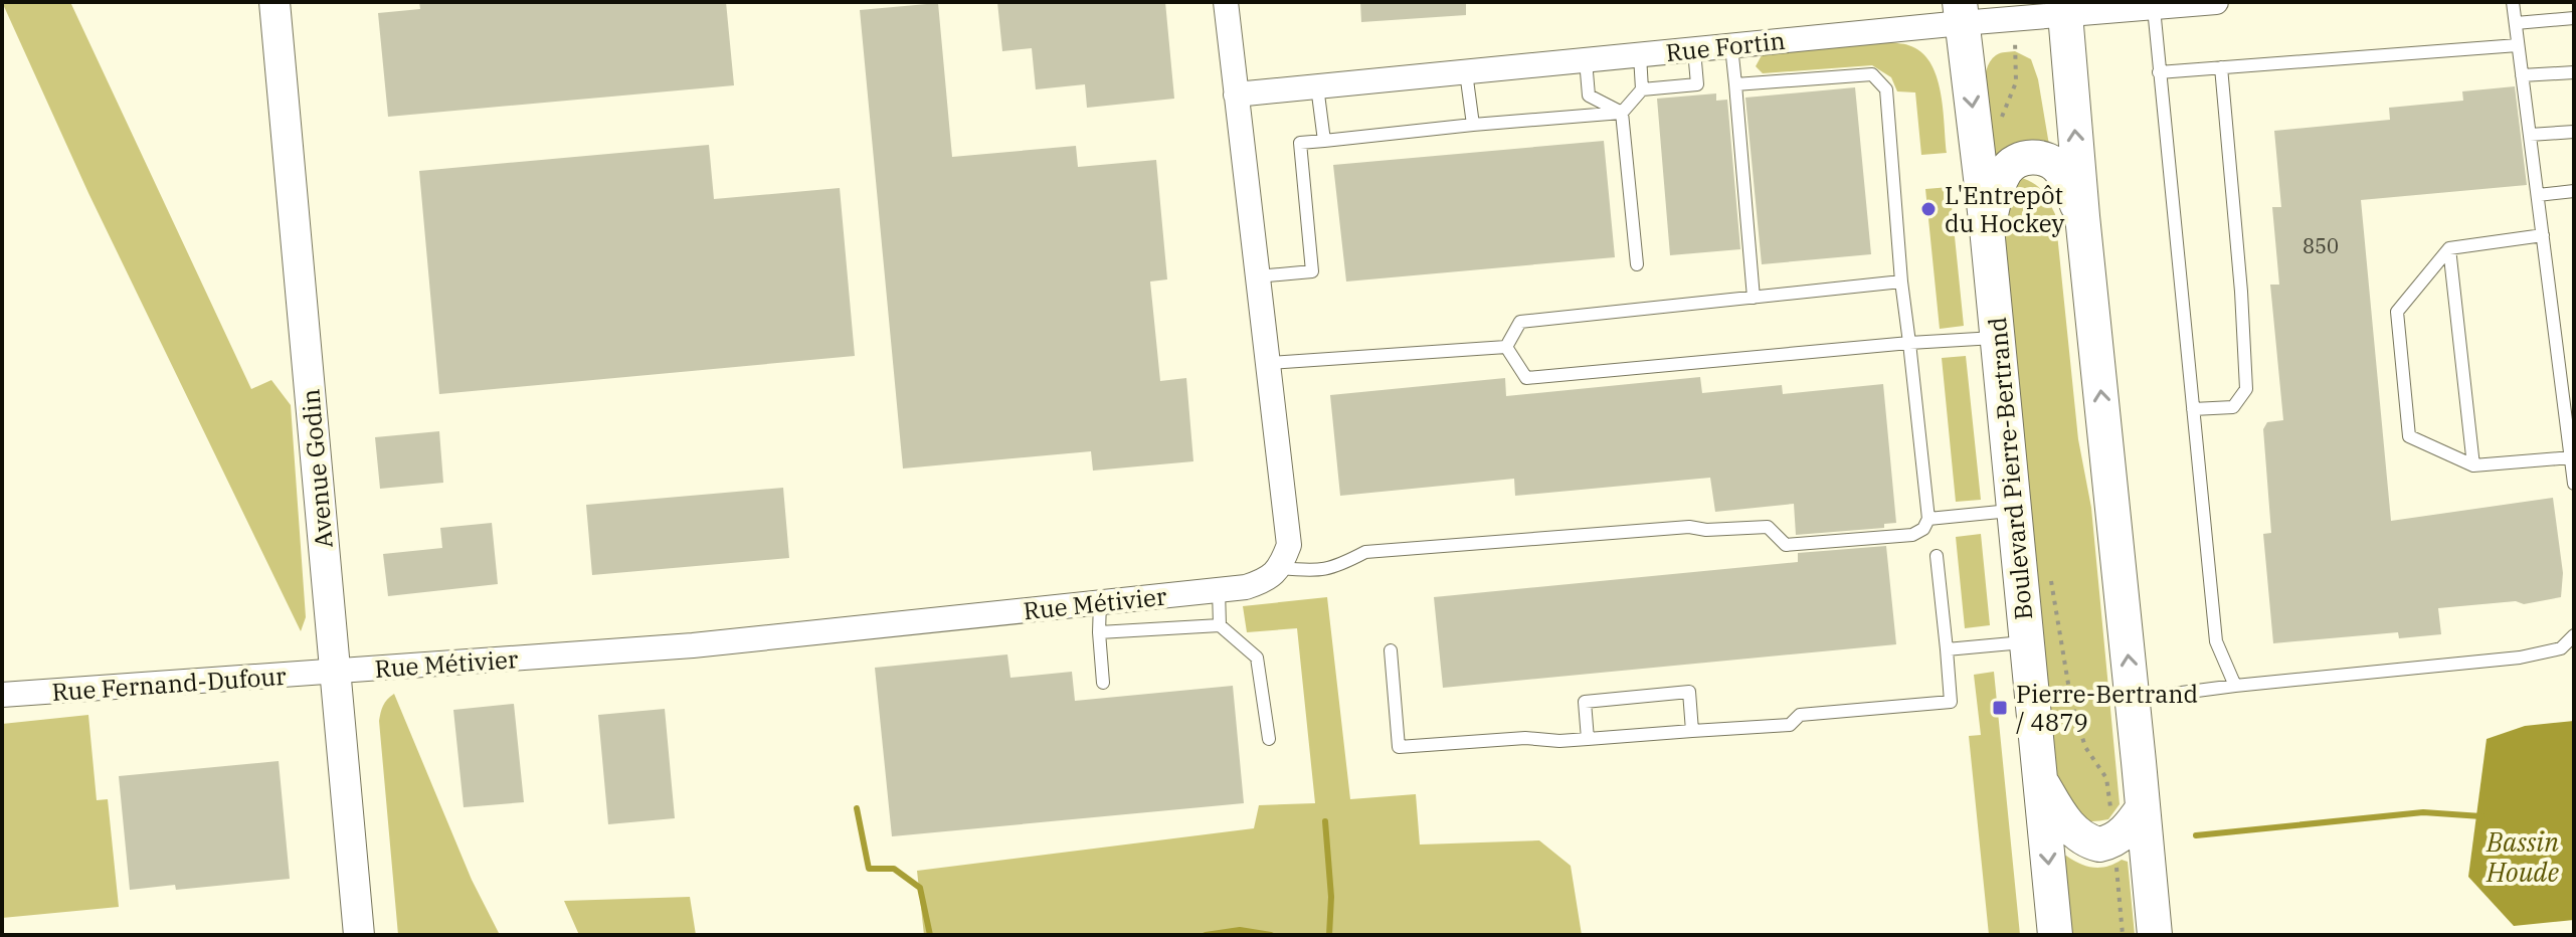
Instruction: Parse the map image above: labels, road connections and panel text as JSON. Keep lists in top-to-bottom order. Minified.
{"streets":{"main road":["Boulevard Pierre-Bertrand"],"street":["Rue Fortin","Avenue Godin","Rue Métivier","Rue Fernand-Dufour"]},"crossings":[["Rue Fortin","Boulevard Pierre-Bertrand"],["Avenue Godin","Rue Métivier"],["Avenue Godin","Rue Fernand-Dufour"],["Rue Métivier","Rue Fernand-Dufour"]],"water":["Bassin Houde"],"places":{"other":["L'Entrepôt du Hockey"],"transit":["Pierre-Bertrand / 4879"]},"house_numbers":["850"]}
